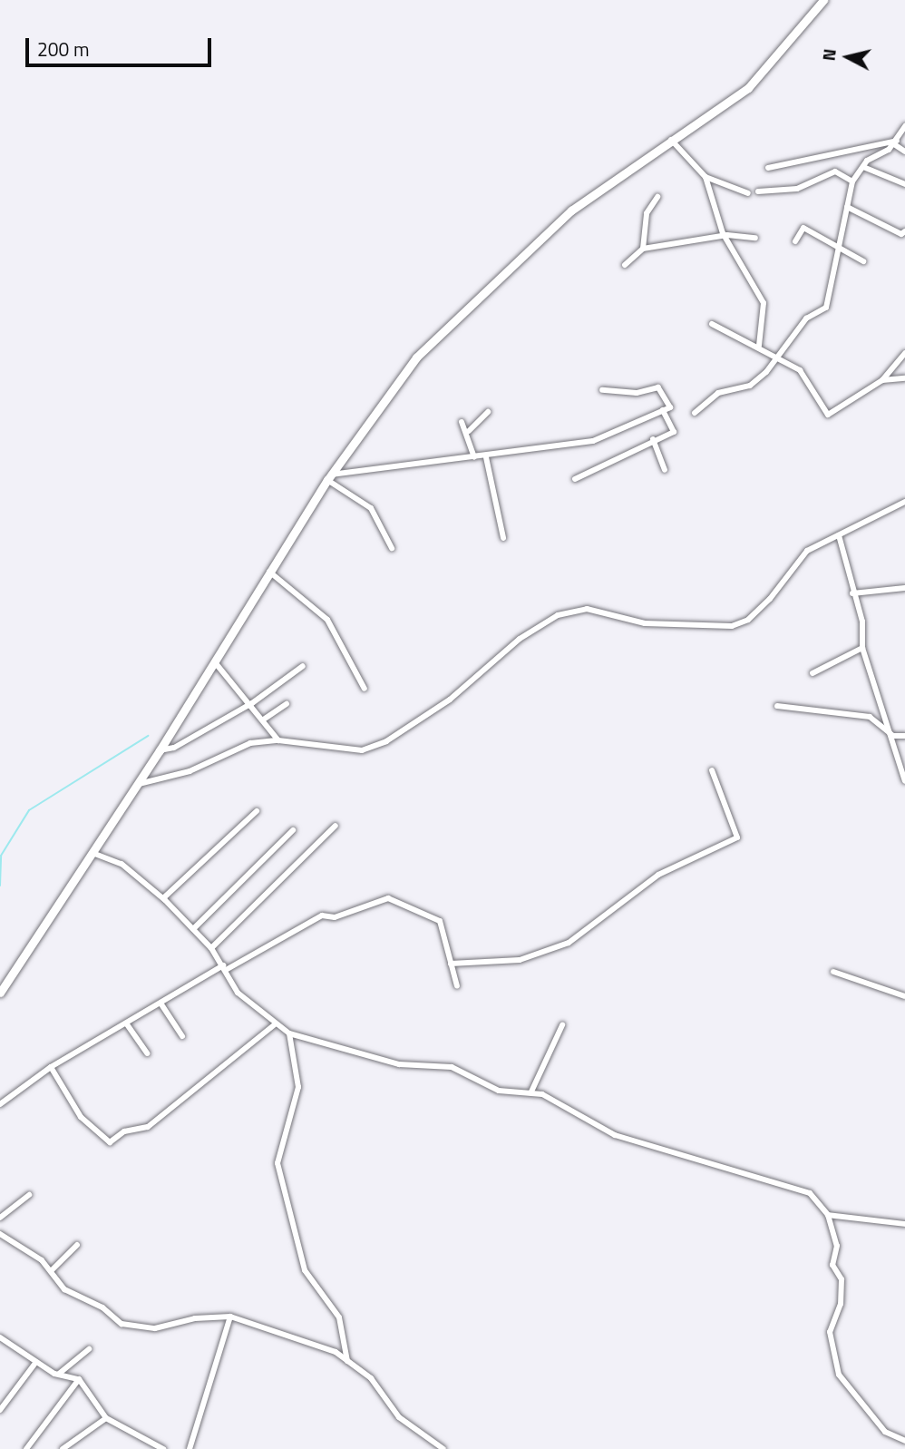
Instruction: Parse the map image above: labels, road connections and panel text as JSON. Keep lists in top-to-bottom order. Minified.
{"scale_bar":"200 m","north":"left"}
